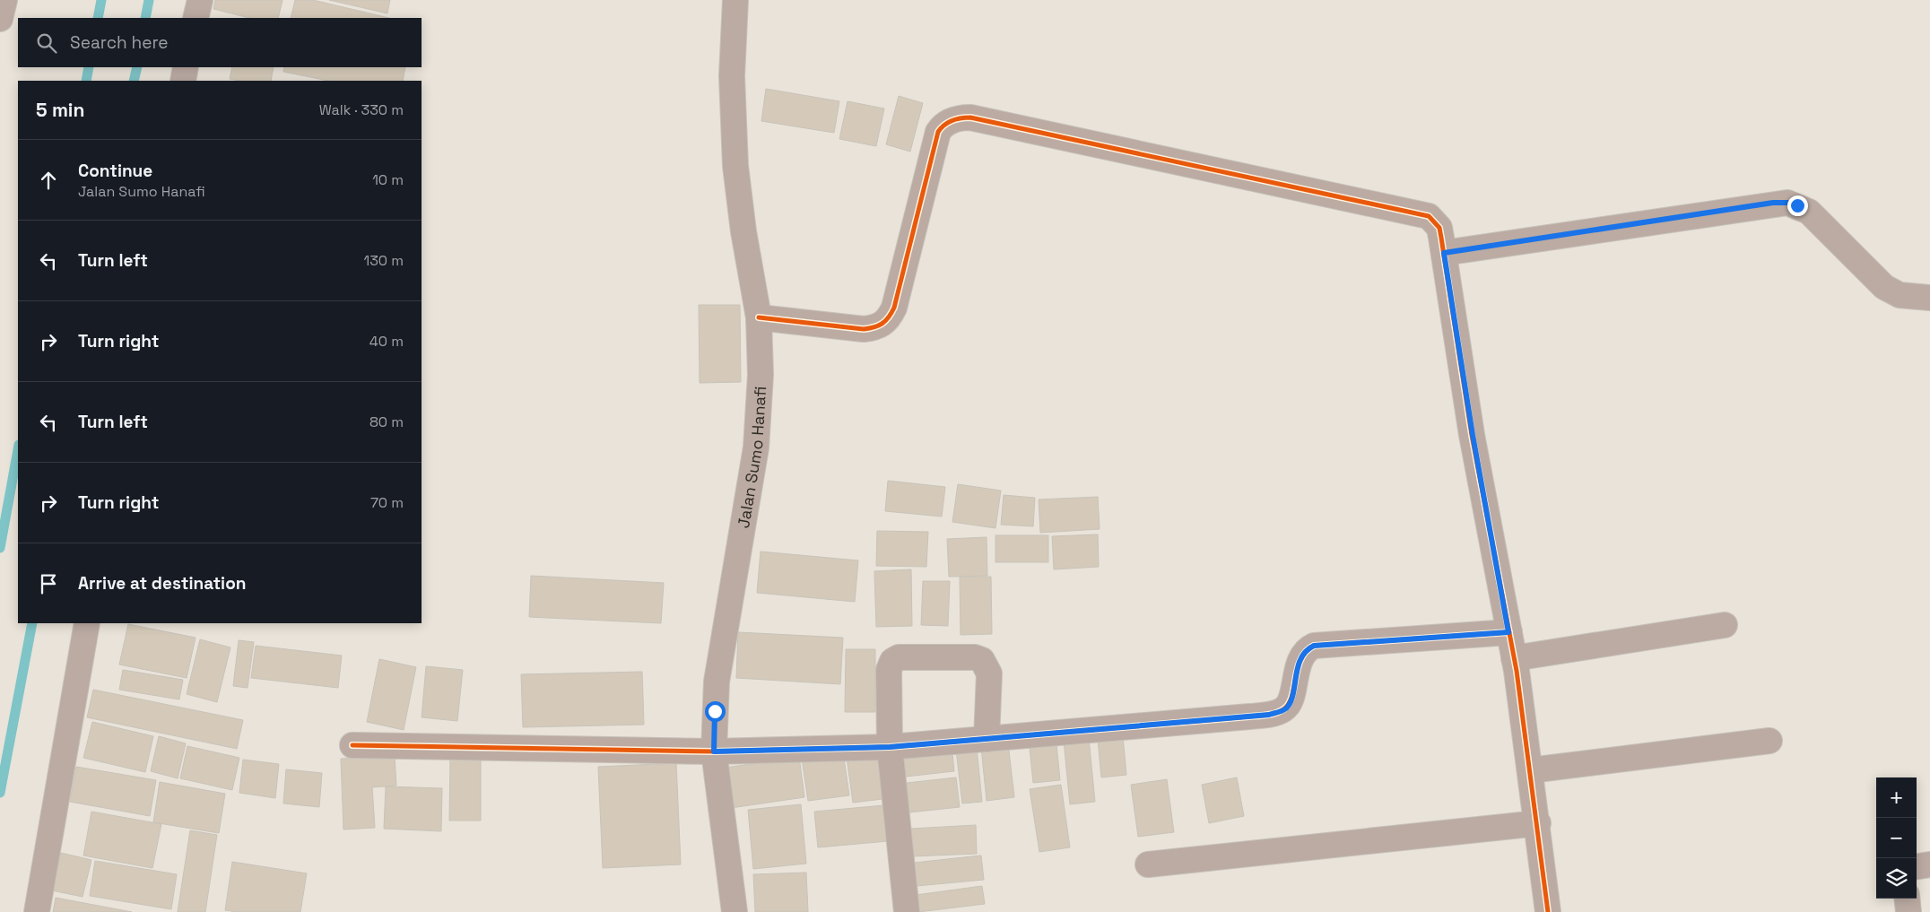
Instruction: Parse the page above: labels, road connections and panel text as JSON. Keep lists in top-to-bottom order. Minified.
{"streets":{"street":["Jalan Sumo Hanafi"]},"page":{"search":"Search here","heading":["5 min","Walk · 330 m"],"list":[["Continue","Jalan Sumo Hanafi","10 m"],["Turn left","130 m"],["Turn right","40 m"],["Turn left","80 m"],["Turn right","70 m"],"Arrive at destination"],"map_buttons":["+","−"]}}
